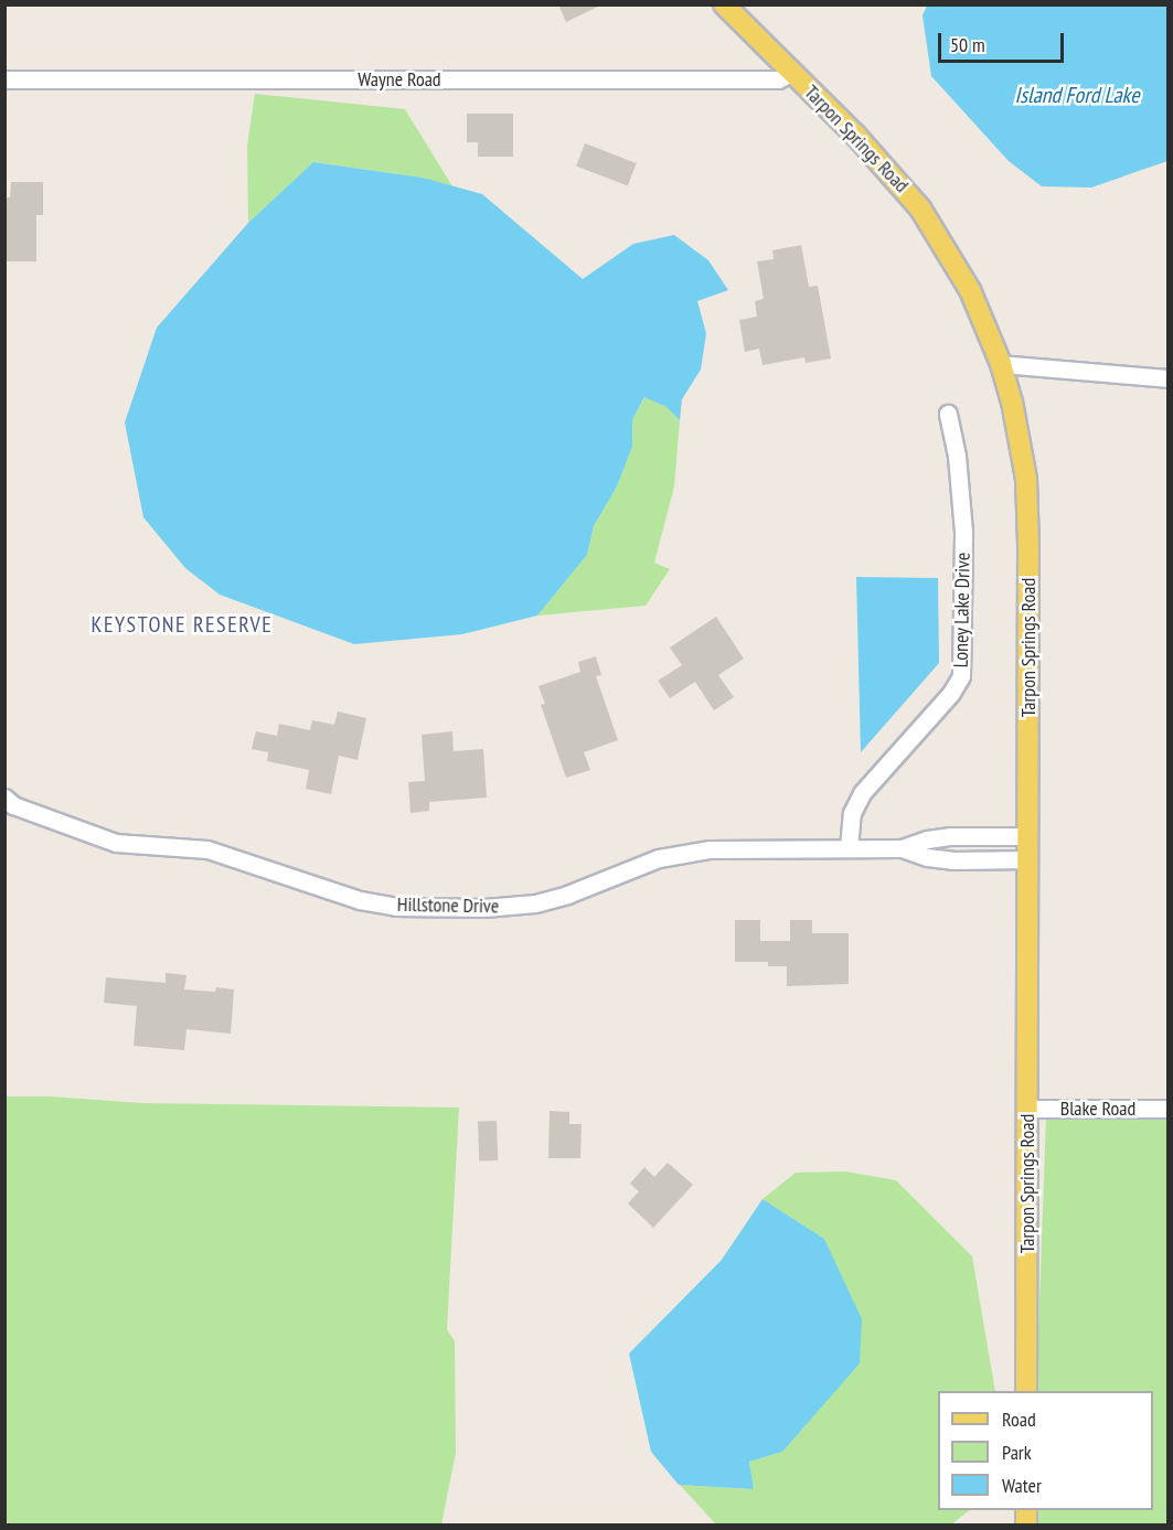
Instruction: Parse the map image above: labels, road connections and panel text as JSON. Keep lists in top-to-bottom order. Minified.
{"streets":{"main road":["Tarpon Springs Road"],"street":["Wayne Road","Loney Lake Drive","Hillstone Drive","Blake Road"]},"crossings":[["Wayne Road","Tarpon Springs Road"],["Tarpon Springs Road","Hillstone Drive"],["Tarpon Springs Road","Blake Road"],["Loney Lake Drive","Hillstone Drive"]],"districts":["KEYSTONE RESERVE"],"water":["Island Ford Lake"],"legend":["Road","Park","Water"],"scale_bar":"50 m"}
